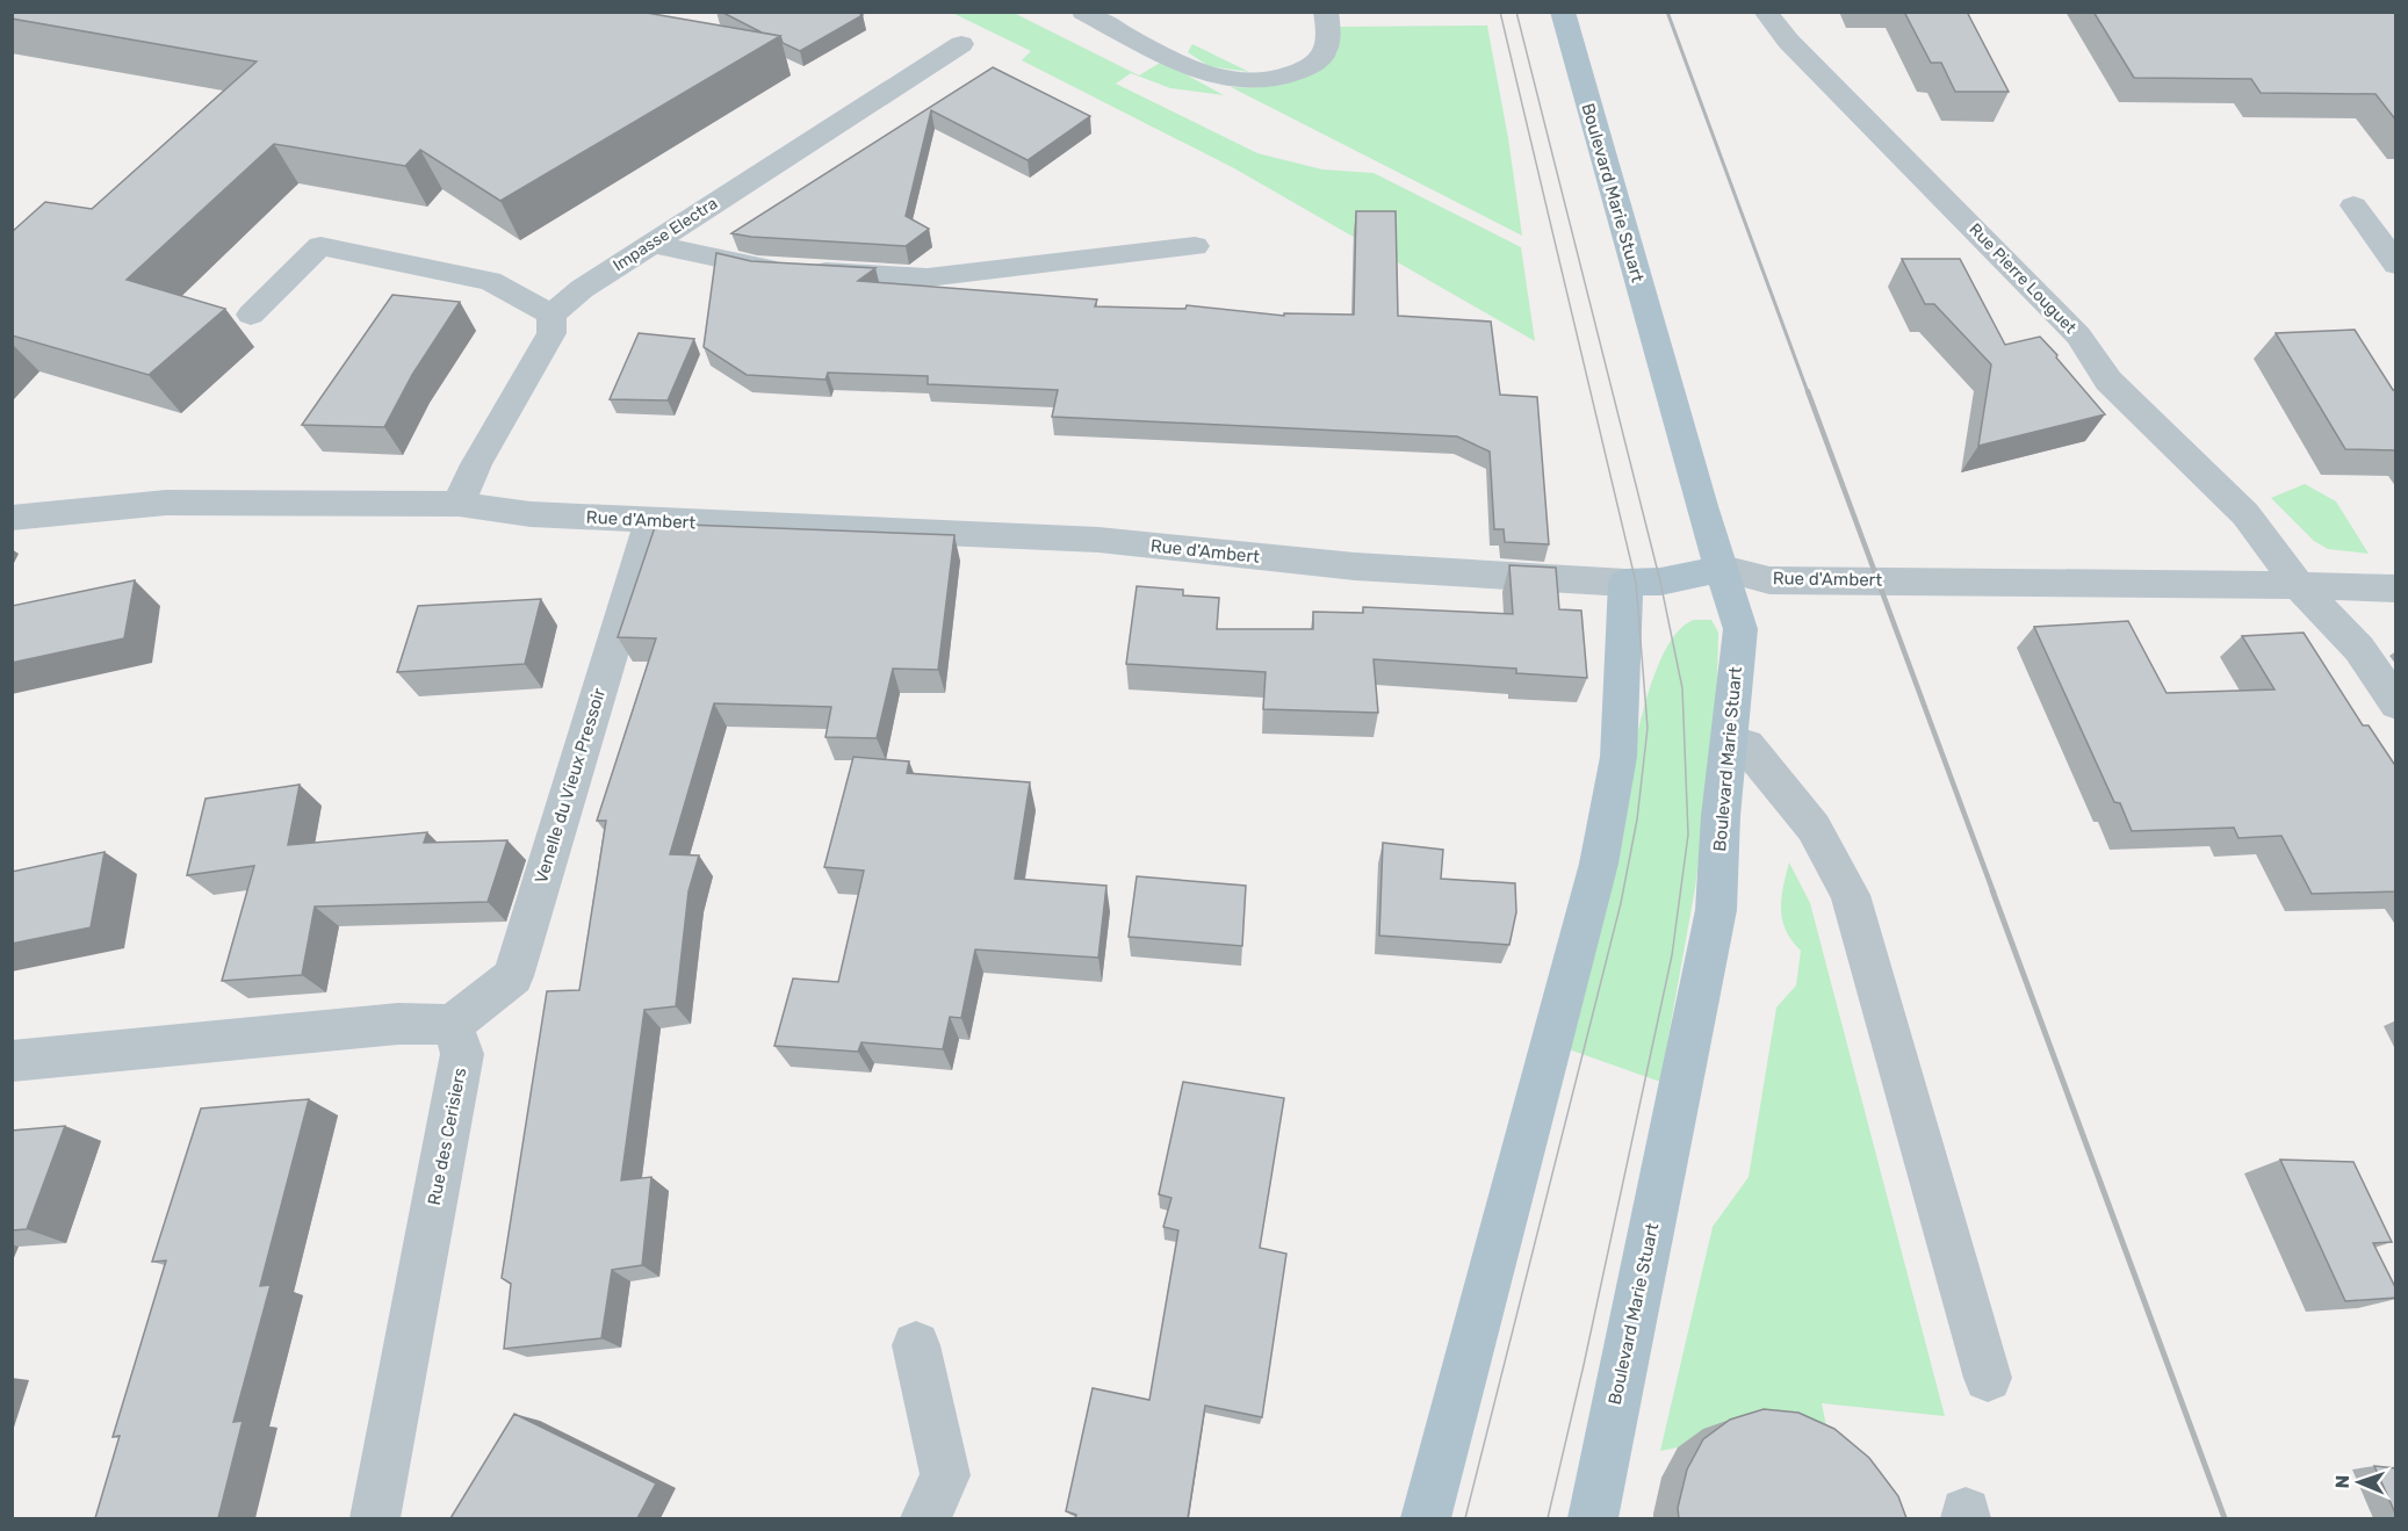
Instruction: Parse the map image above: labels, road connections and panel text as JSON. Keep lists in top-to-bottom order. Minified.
{"streets":{"main road":["Boulevard Marie Stuart","Rue d'Ambert"],"street":["Impasse Electra","Rue Pierre Louguet","Venelle du Vieux Pressoir","Rue des Cerisiers"]},"crossings":[["Boulevard Marie Stuart","Rue d'Ambert"],["Rue Pierre Louguet","Rue d'Ambert"],["Rue d'Ambert","Venelle du Vieux Pressoir"],["Venelle du Vieux Pressoir","Rue des Cerisiers"]],"north":"left"}
